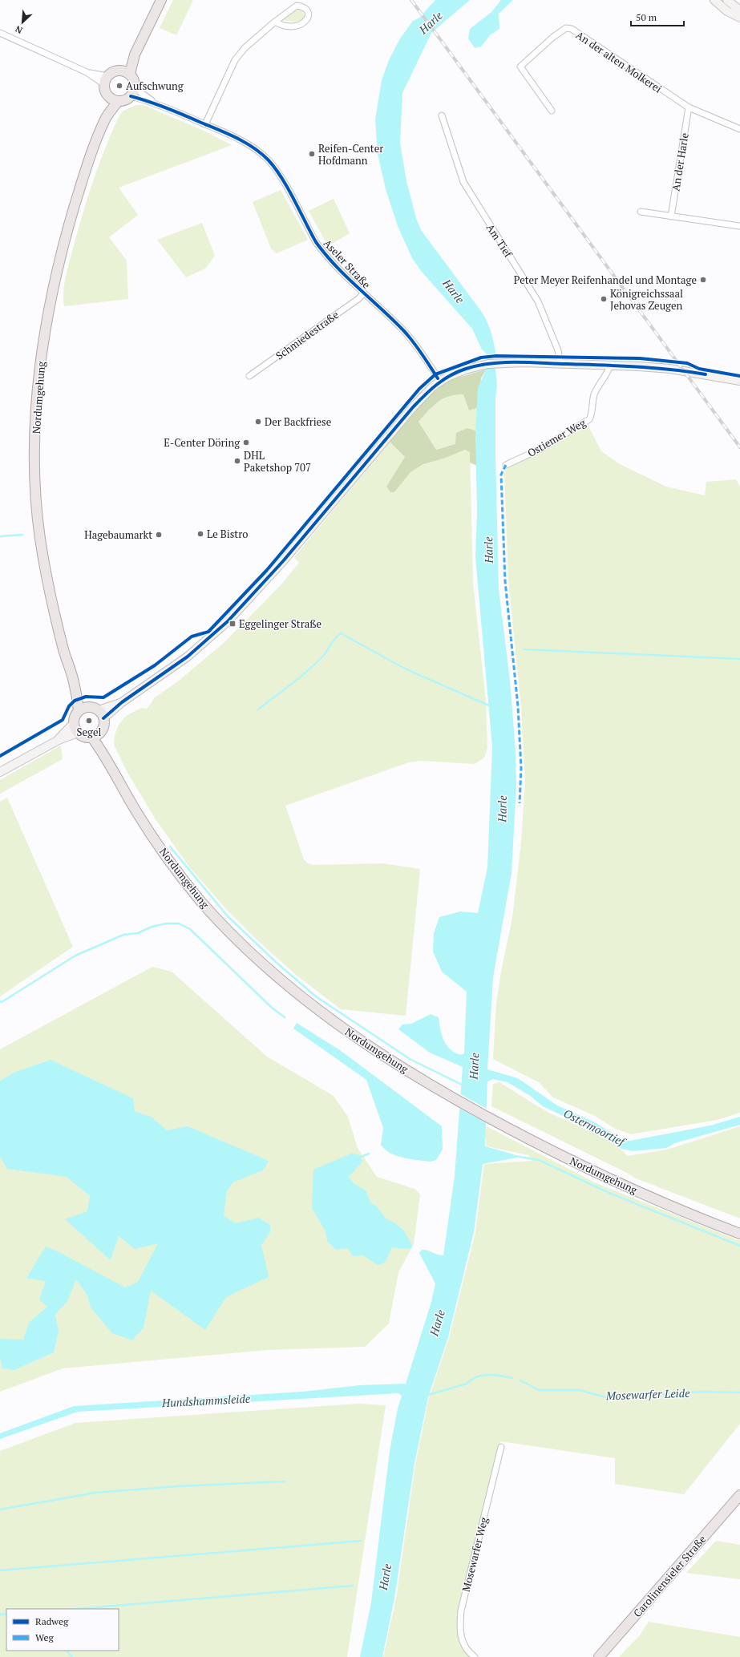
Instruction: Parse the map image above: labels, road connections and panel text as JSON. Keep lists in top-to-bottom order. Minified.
{"streets":{"main road":["Nordumgehung","Carolinensieler Straße"],"street":["An der alten Molkerei","An der Harle","Am Tief","Aseler Straße","Schmiedestraße","Ostiemer Weg","Mosewarfer Weg"]},"crossings":[["An der alten Molkerei","An der Harle"],["Aseler Straße","Schmiedestraße"],["Aseler Straße","Nordumgehung"]],"water":["Harle","Ostermoortief","Mosewarfer Leide","Hundshammsleide"],"places":{"other":["Aufschwung","Reifen-Center Hofdmann","Peter Meyer Reifenhandel und Montage","Königreichssaal Jehovas Zeugen","Der Backfriese","E-Center Döring","DHL Paketshop 707","Le Bistro","Hagebaumarkt","Segel"],"transit":["Eggelinger Straße"]},"legend":["Radweg","Weg"],"scale_bar":"50 m","north":"bottom left"}
